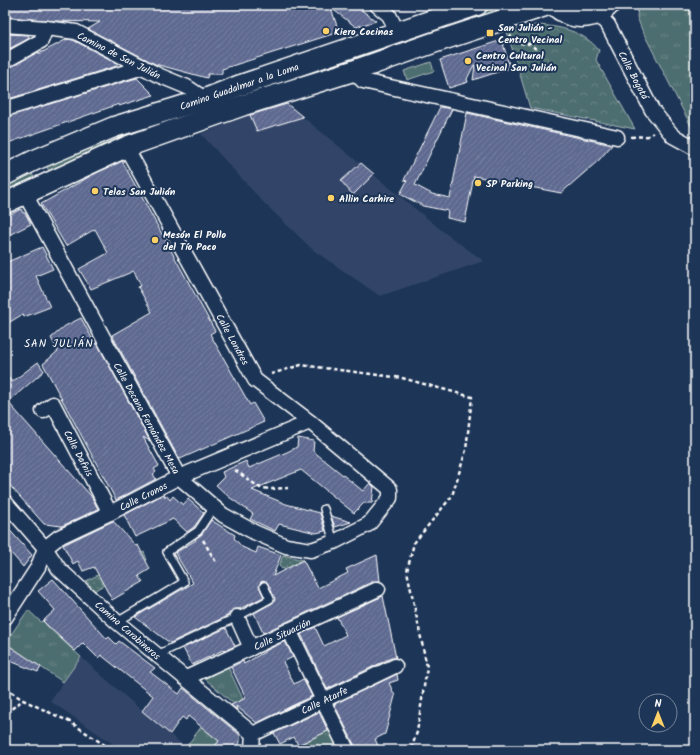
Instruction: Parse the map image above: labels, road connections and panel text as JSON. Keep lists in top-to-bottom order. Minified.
{"streets":{"street":["Camino de San Julián","Calle Bogotá","Camino Guadalmar a la Loma","Calle Londres","Calle Decano Fernández Mesa","Calle Dafnis","Calle Cronos","Camino Carabineros","Calle Situación","Calle Atarfe"]},"crossings":[["Camino de San Julián","Camino Guadalmar a la Loma"],["Camino Guadalmar a la Loma","Calle Londres"],["Camino Guadalmar a la Loma","Calle Decano Fernández Mesa"],["Calle Londres","Calle Decano Fernández Mesa"],["Calle Londres","Calle Cronos"],["Calle Decano Fernández Mesa","Calle Cronos"],["Calle Dafnis","Calle Cronos"],["Calle Cronos","Camino Carabineros"],["Camino Carabineros","Calle Situación"],["Camino Carabineros","Calle Atarfe"]],"districts":["SAN JULIÁN"],"places":{"other":["Kiero Cocinas","Centro Cultural Vecinal San Julián","SP Parking","Telas San Julián","Allin Carhire","Mesón El Pollo del Tío Paco"],"transit":["San Julián - Centro Vecinal"]},"north":"top"}
